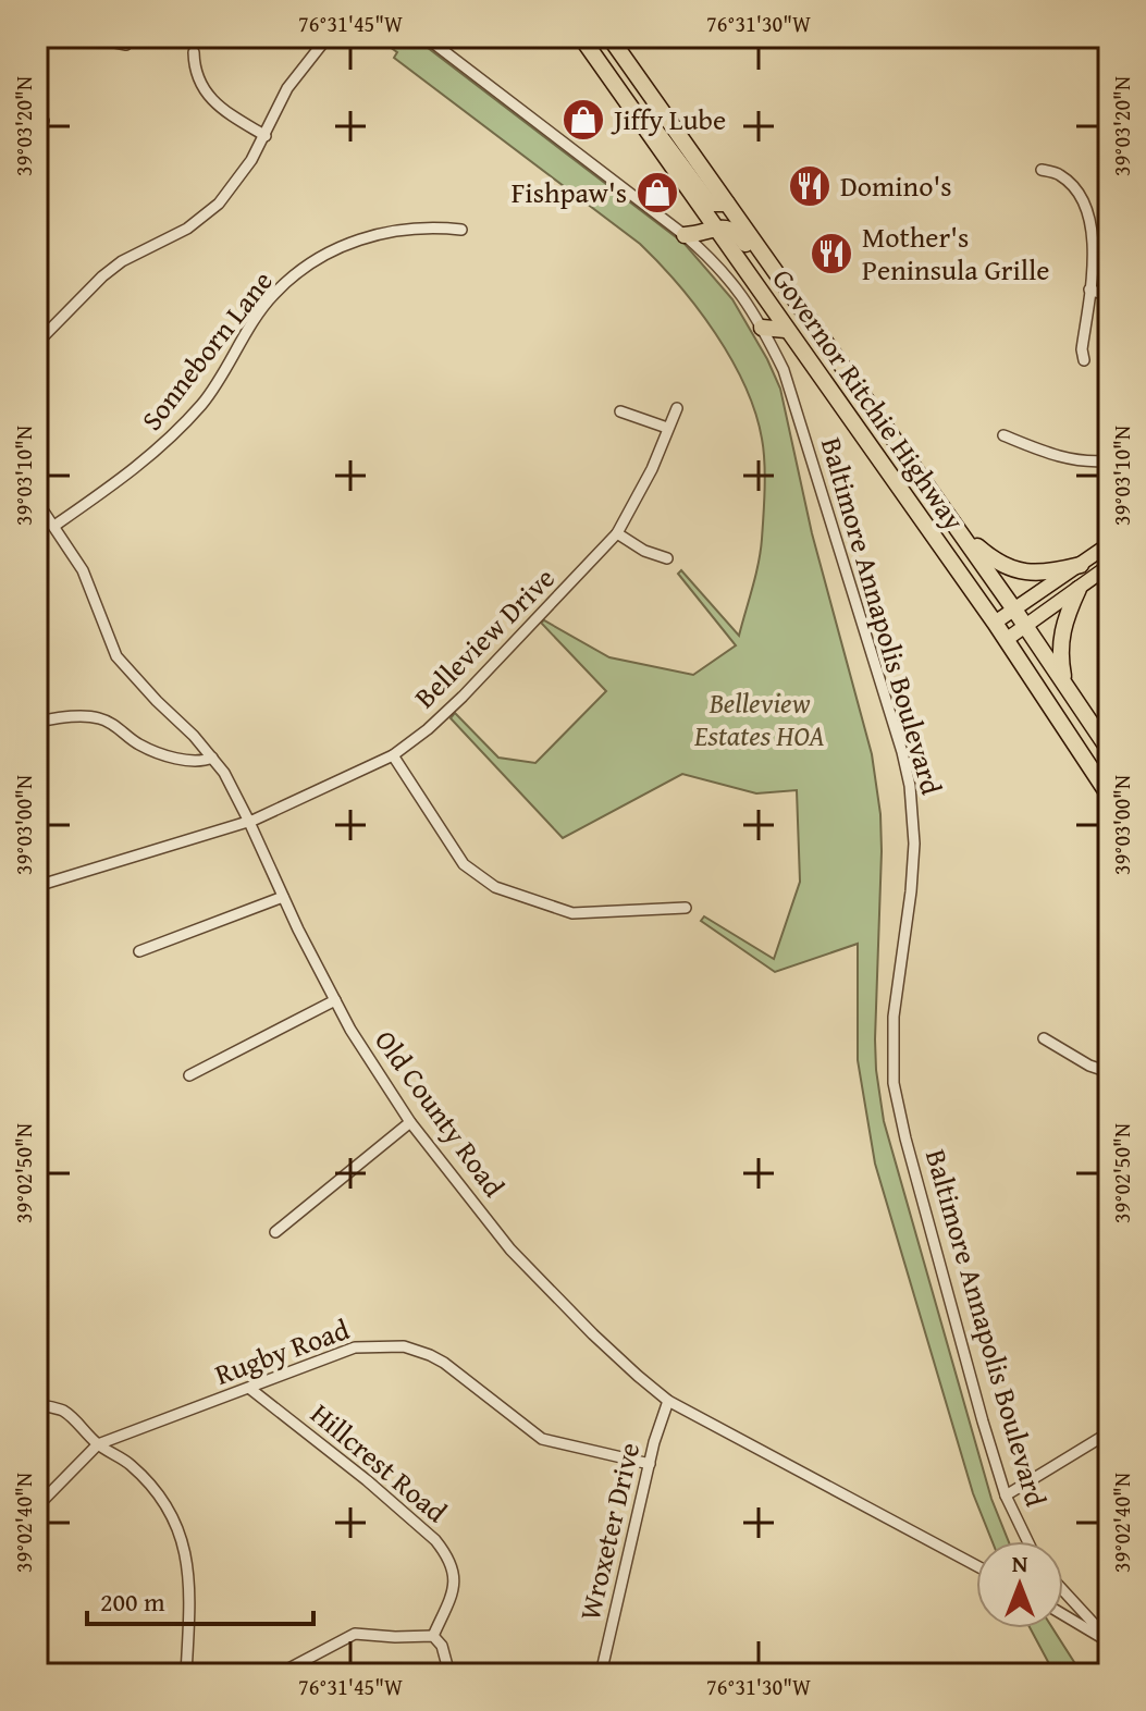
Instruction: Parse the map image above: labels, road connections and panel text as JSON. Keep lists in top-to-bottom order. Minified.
{"streets":{"highway":["Governor Ritchie Highway"],"street":["Sonneborn Lane","Baltimore Annapolis Boulevard","Belleview Drive","Old County Road","Rugby Road","Hillcrest Road","Wroxeter Drive"]},"crossings":[["Sonneborn Lane","Old County Road"],["Belleview Drive","Old County Road"],["Old County Road","Wroxeter Drive"],["Rugby Road","Hillcrest Road"],["Rugby Road","Wroxeter Drive"]],"parks":["Belleview Estates HOA"],"places":{"shop":["Jiffy Lube","Fishpaw's"],"restaurant":["Domino's","Mother's Peninsula Grille"]},"scale_bar":"200 m","north":"top","coordinates":["76°31'45\"W","76°31'30\"W","39°03'20\"N","39°03'10\"N","39°03'00\"N","39°02'50\"N","39°02'40\"N"]}
